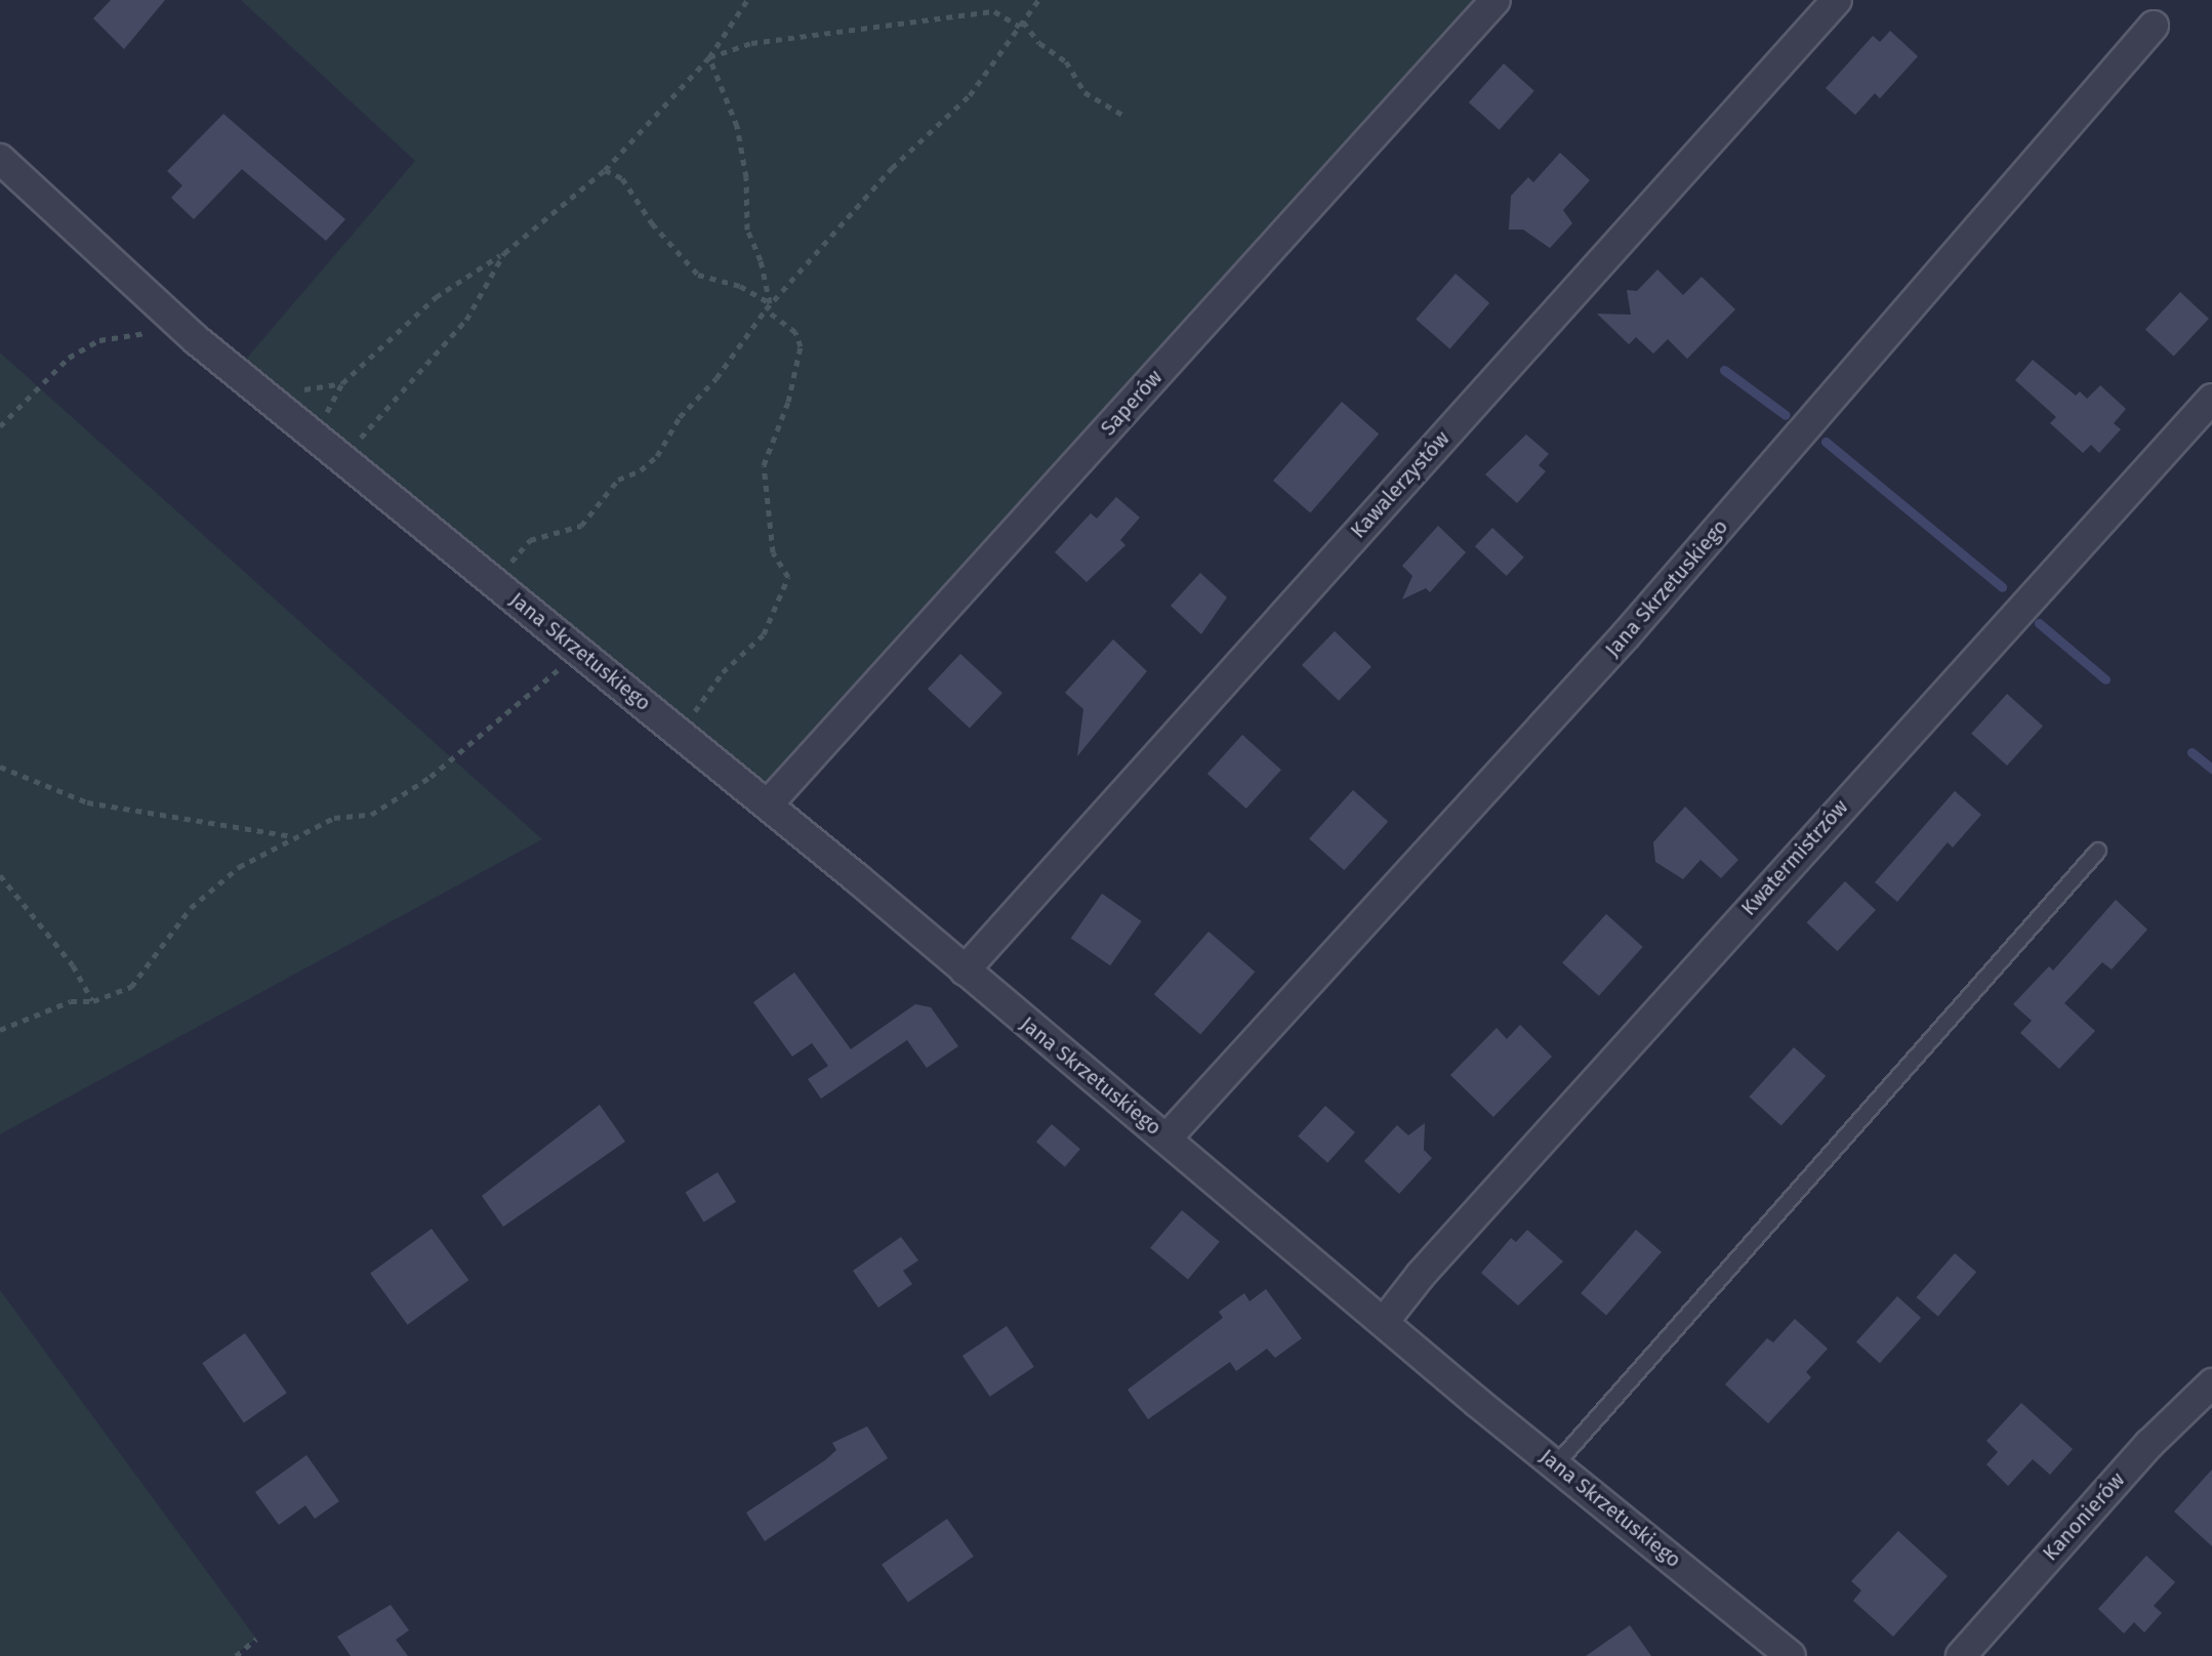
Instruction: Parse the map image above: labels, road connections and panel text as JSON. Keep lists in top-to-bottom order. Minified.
{"streets":{"street":["Saperów","Kawalerzystów","Jana Skrzetuskiego","Kwatermistrzów","Kanonierów"]},"crossings":[["Saperów","Jana Skrzetuskiego"],["Kawalerzystów","Jana Skrzetuskiego"],["Jana Skrzetuskiego","Kwatermistrzów"]]}
